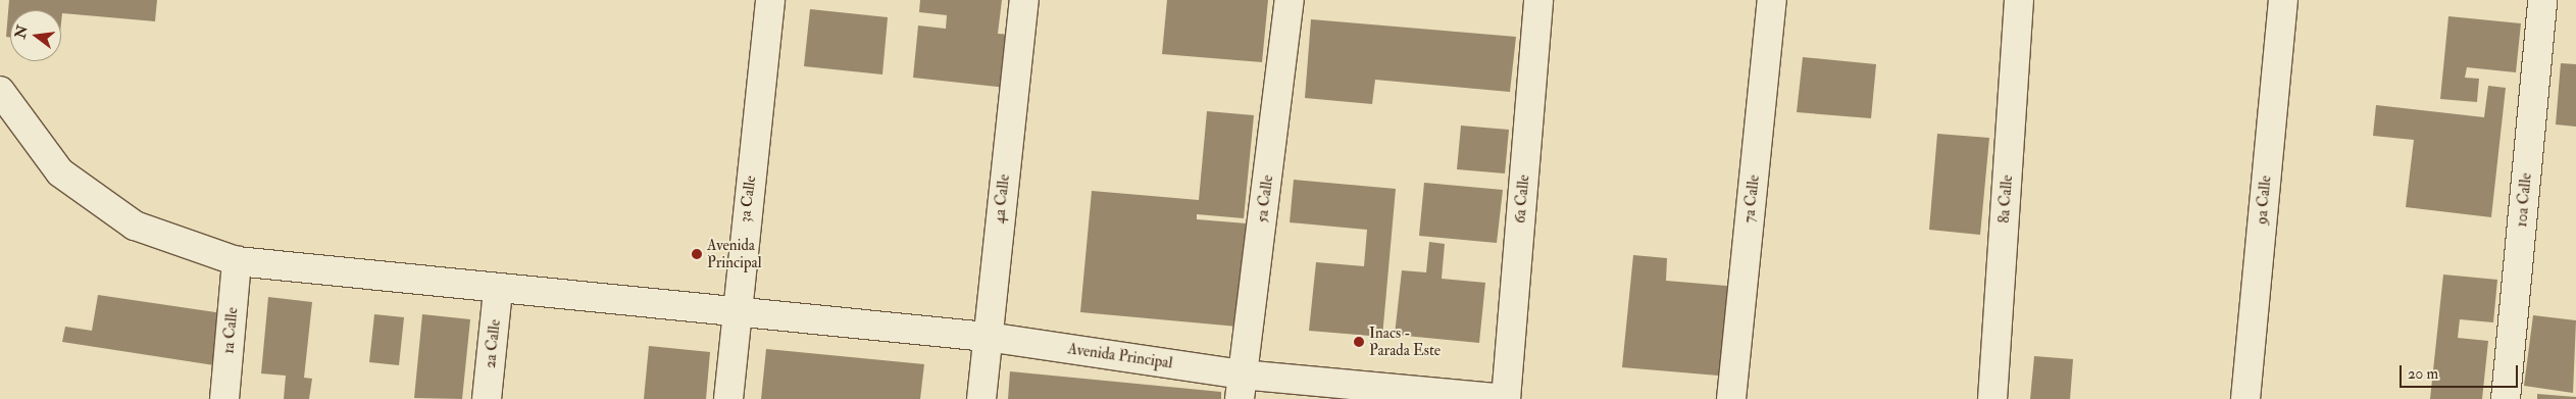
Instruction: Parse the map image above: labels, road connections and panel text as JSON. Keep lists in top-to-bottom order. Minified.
{"streets":{"street":["3a Calle","4a Calle","5a Calle","6a Calle","7a Calle","8a Calle","9a Calle","10a Calle","1a Calle","2a Calle","Avenida Principal"]},"crossings":[["3a Calle","Avenida Principal"],["4a Calle","Avenida Principal"],["5a Calle","Avenida Principal"],["6a Calle","Avenida Principal"],["1a Calle","Avenida Principal"],["2a Calle","Avenida Principal"]],"places":["Avenida Principal","Inacs - Parada Este"],"scale_bar":"20 m","north":"left"}
